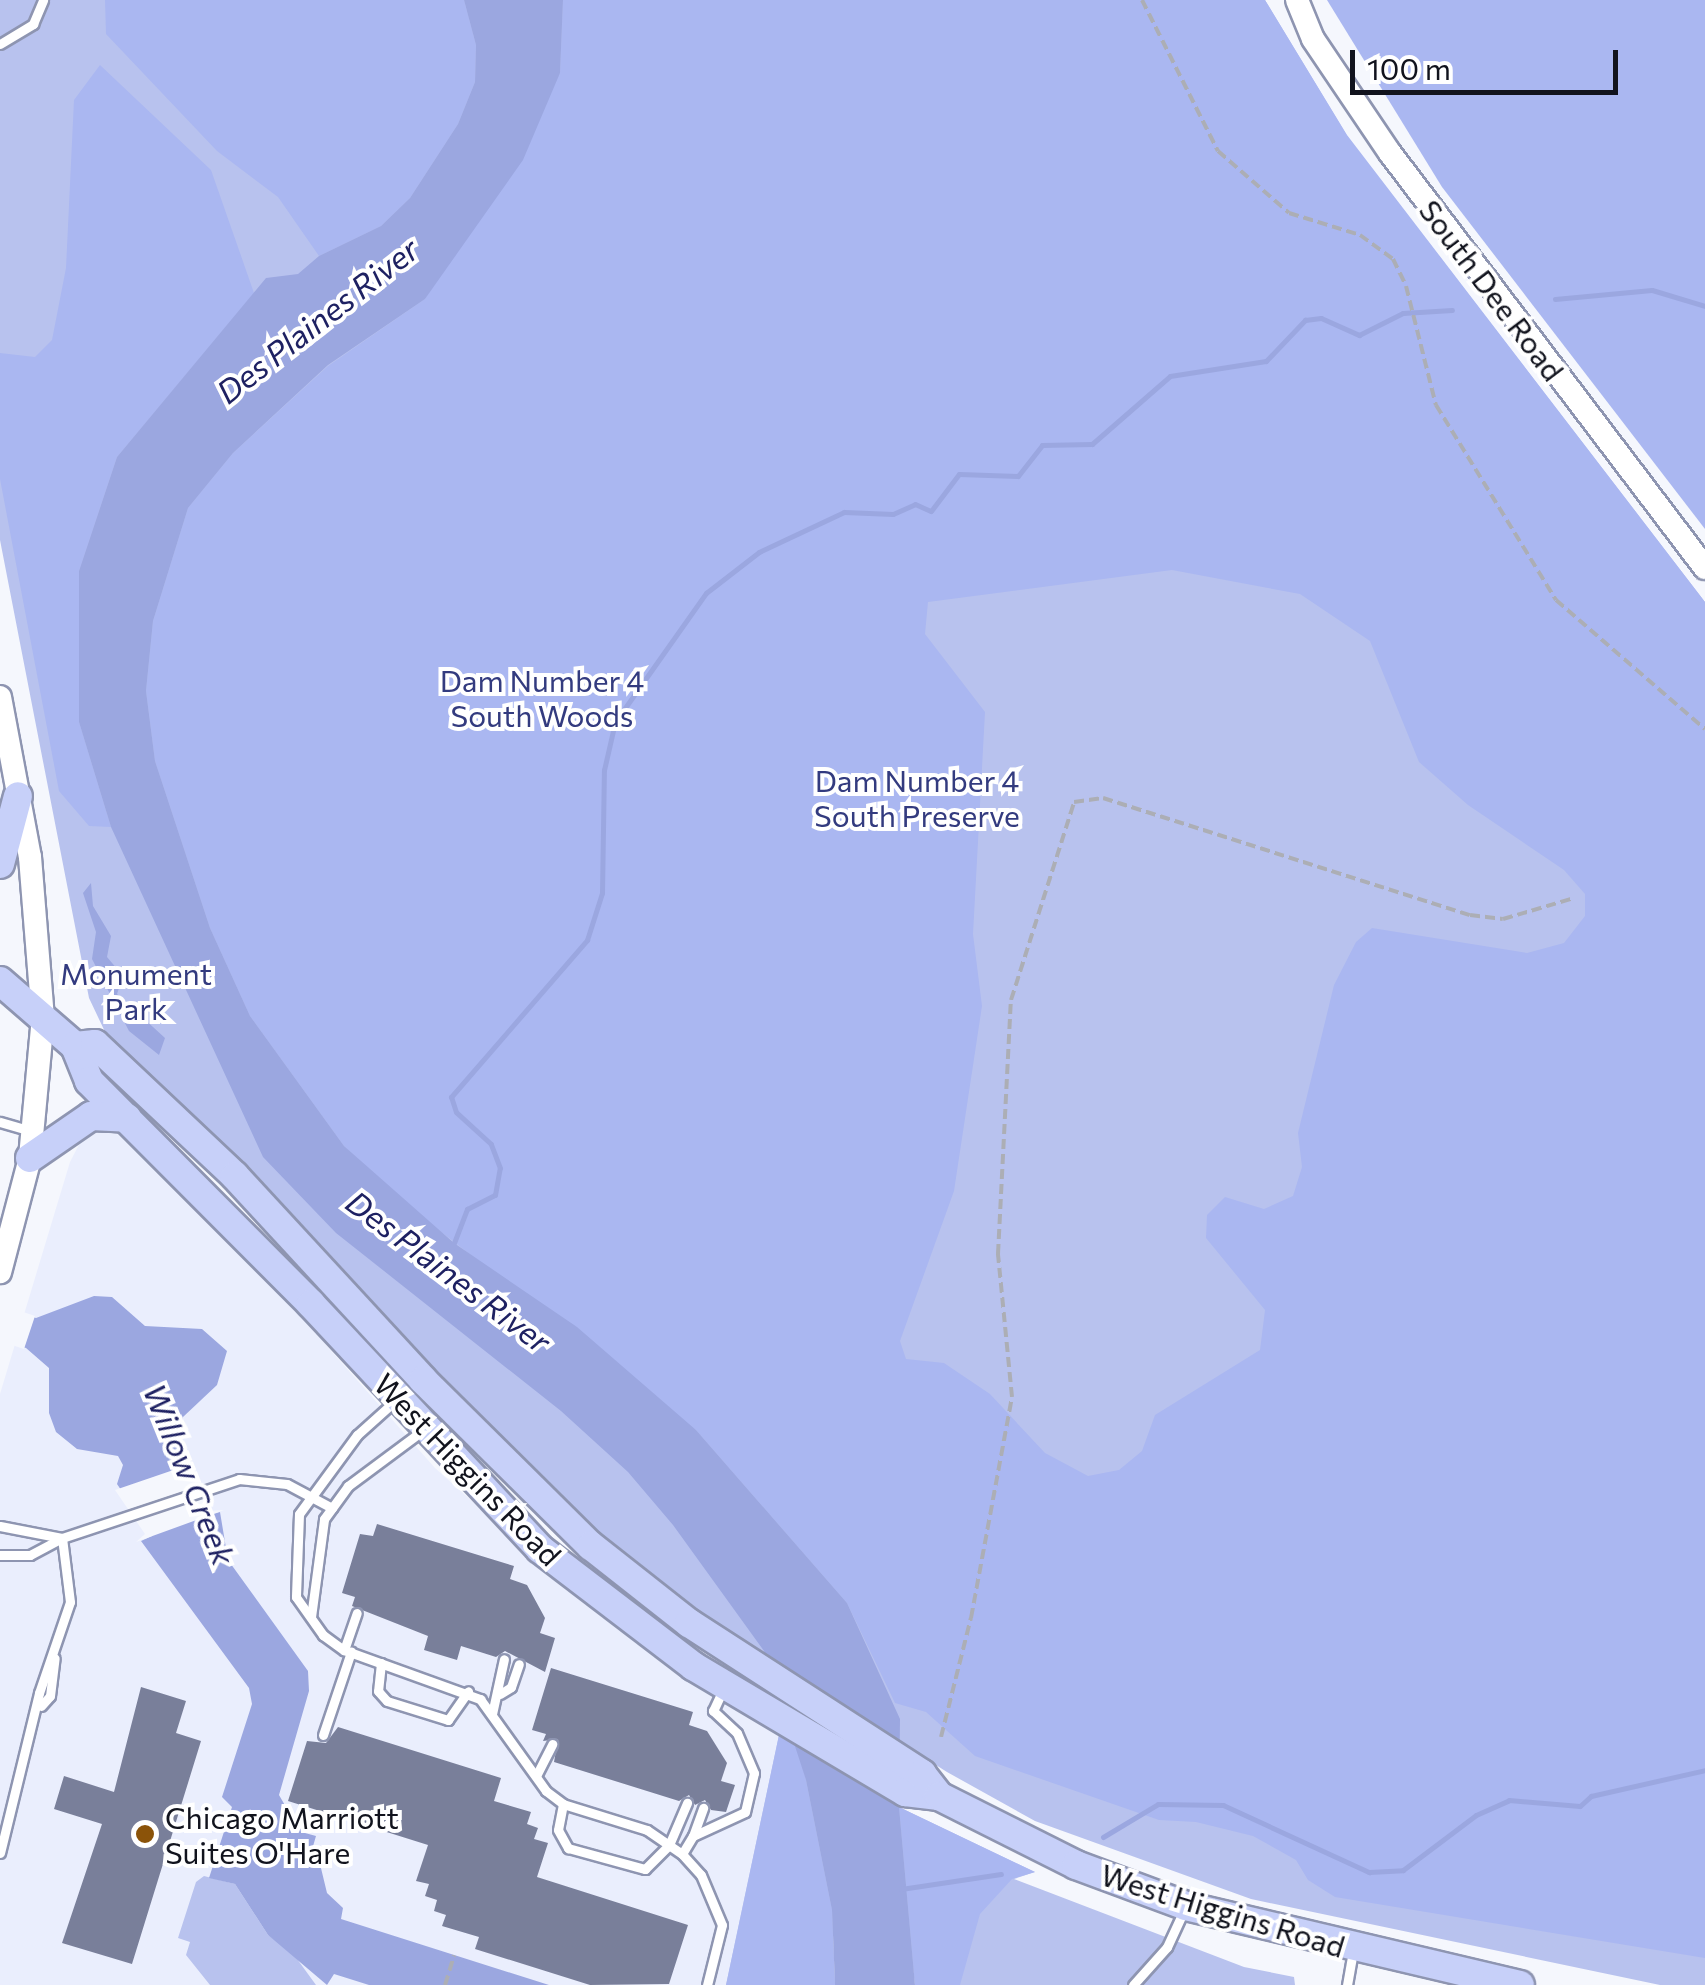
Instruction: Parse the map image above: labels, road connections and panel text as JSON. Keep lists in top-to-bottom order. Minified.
{"streets":{"main road":["South Dee Road","West Higgins Road"]},"water":["Des Plaines River","Willow Creek"],"parks":["Dam Number 4 South Woods","Dam Number 4 South Preserve","Monument Park"],"places":["Chicago Marriott Suites O'Hare"],"scale_bar":"100 m"}
